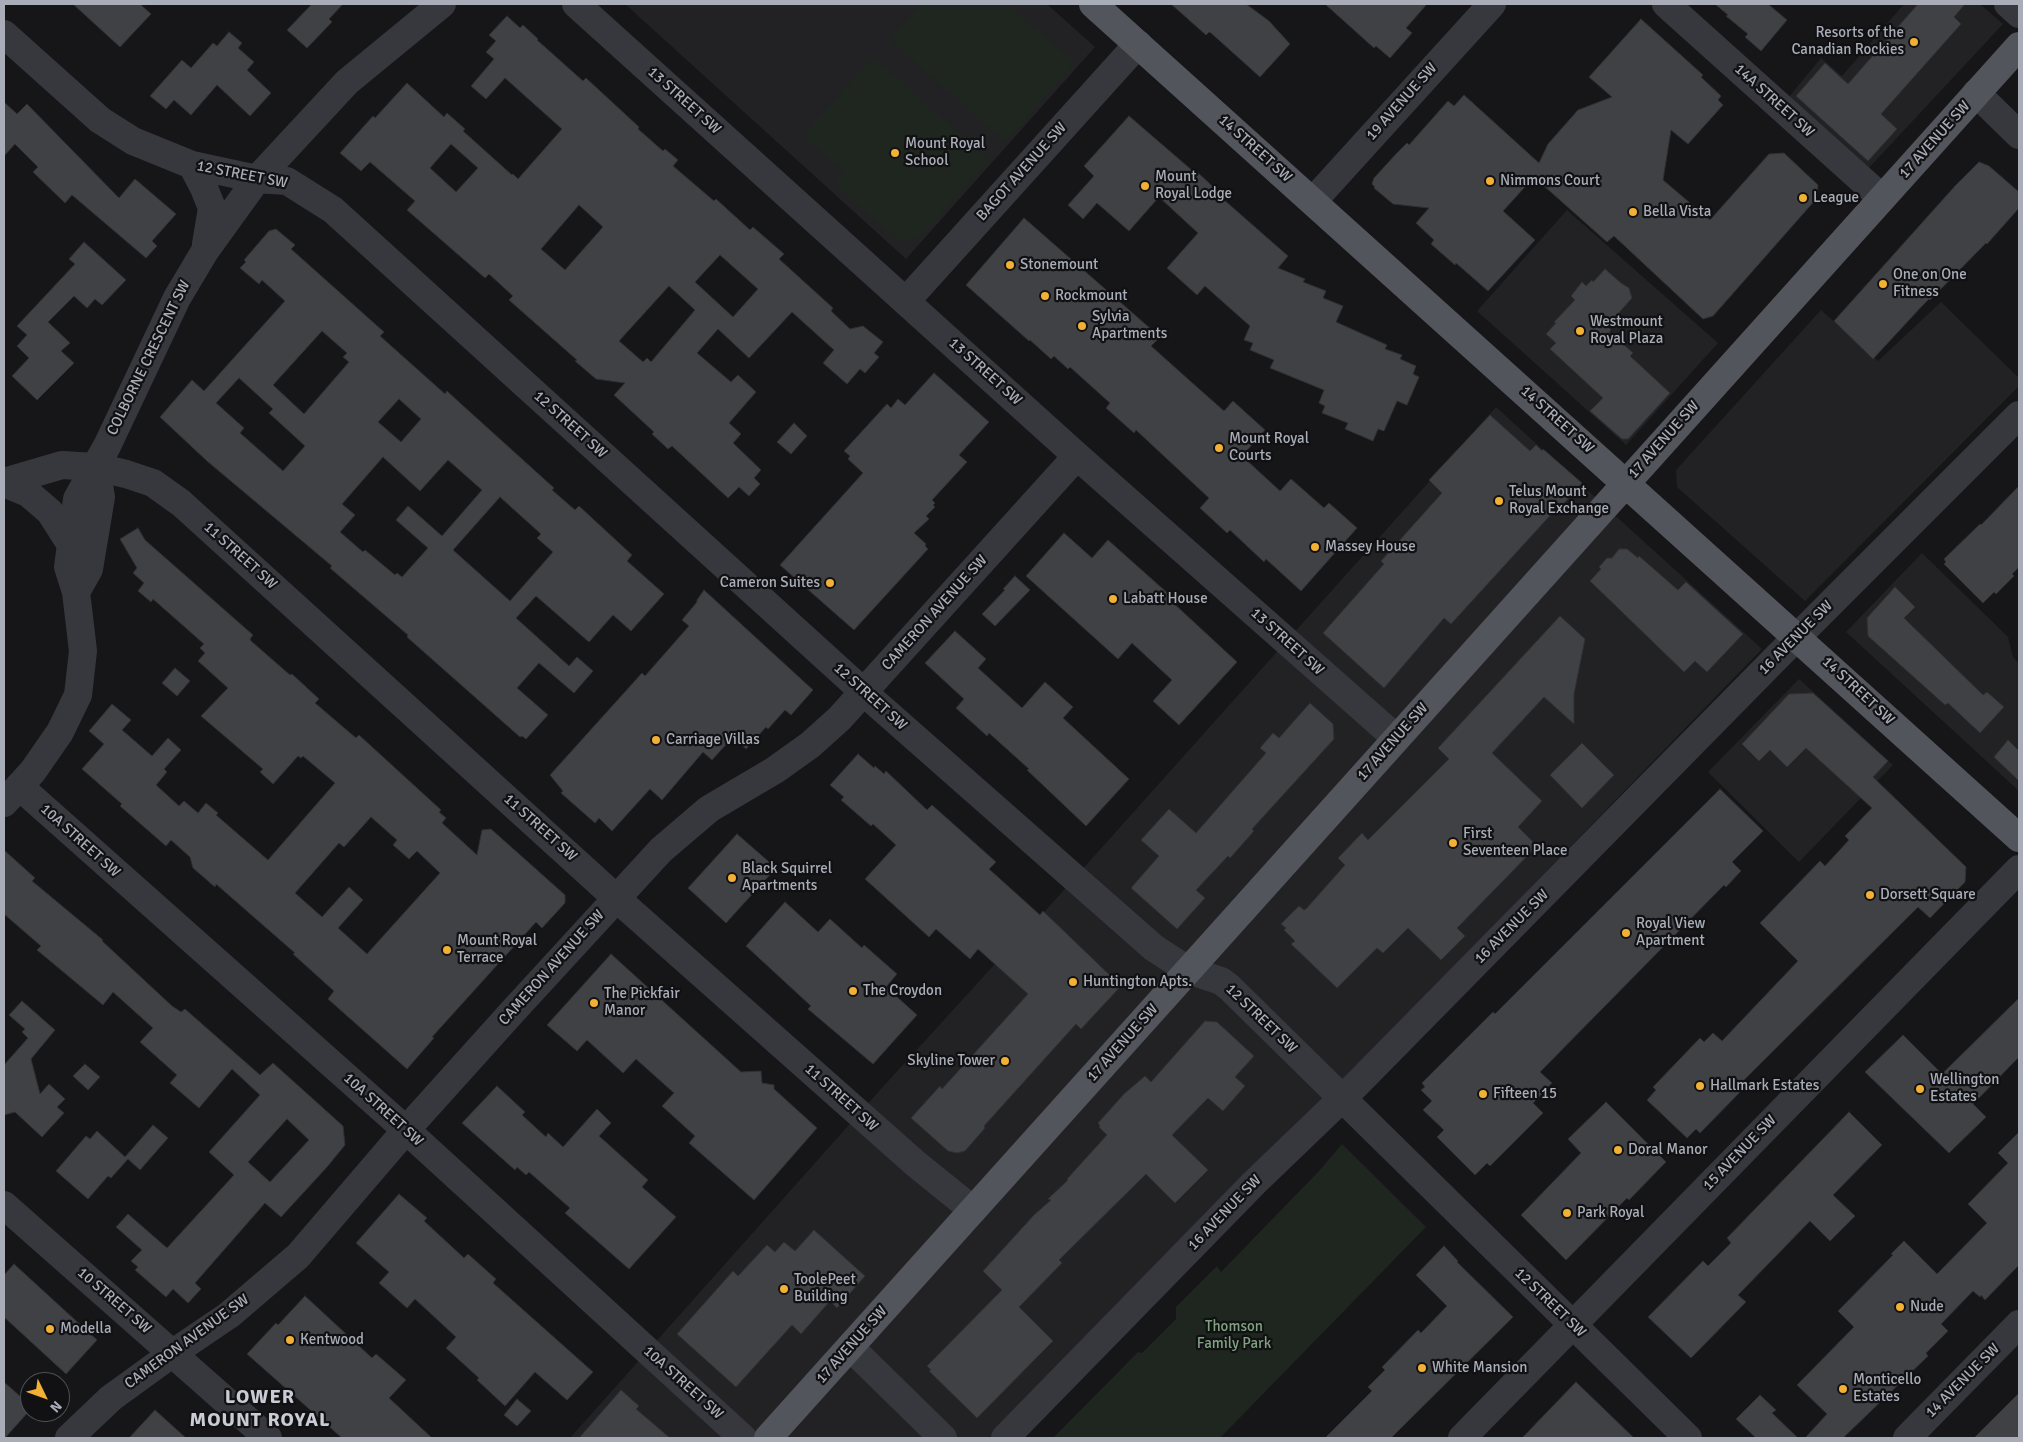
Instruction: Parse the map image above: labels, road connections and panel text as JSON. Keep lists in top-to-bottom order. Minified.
{"streets":{"main road":["17 AVENUE SW","14 STREET SW"],"street":["13 STREET SW","14A STREET SW","19 AVENUE SW","BAGOT AVENUE SW","12 STREET SW","COLBORNE CRESCENT SW","11 STREET SW","CAMERON AVENUE SW","16 AVENUE SW","10A STREET SW","15 AVENUE SW","10 STREET SW","14 AVENUE SW"]},"crossings":[["13 STREET SW","17 AVENUE SW"],["13 STREET SW","BAGOT AVENUE SW"],["13 STREET SW","CAMERON AVENUE SW"],["14A STREET SW","17 AVENUE SW"],["19 AVENUE SW","14 STREET SW"],["17 AVENUE SW","14 STREET SW"],["17 AVENUE SW","12 STREET SW"],["17 AVENUE SW","11 STREET SW"],["14 STREET SW","BAGOT AVENUE SW"],["14 STREET SW","16 AVENUE SW"],["12 STREET SW","COLBORNE CRESCENT SW"],["12 STREET SW","CAMERON AVENUE SW"],["12 STREET SW","16 AVENUE SW"],["12 STREET SW","15 AVENUE SW"],["COLBORNE CRESCENT SW","11 STREET SW"],["COLBORNE CRESCENT SW","10A STREET SW"],["11 STREET SW","CAMERON AVENUE SW"],["CAMERON AVENUE SW","10A STREET SW"],["CAMERON AVENUE SW","10 STREET SW"]],"districts":["LOWER MOUNT ROYAL"],"parks":["Thomson Family Park"],"places":["Resorts of the Canadian Rockies","Mount Royal School","Nimmons Court","Mount Royal Lodge","League","Bella Vista","Stonemount","One on One Fitness","Rockmount","Sylvia Apartments","Westmount Royal Plaza","Mount Royal Courts","Telus Mount Royal Exchange","Massey House","Cameron Suites","Labatt House","Carriage Villas","First Seventeen Place","Black Squirrel Apartments","Dorsett Square","Royal View Apartment","Mount Royal Terrace","Huntington Apts.","The Croydon","The Pickfair Manor","Skyline Tower","Hallmark Estates","Wellington Estates","Fifteen 15","Doral Manor","Park Royal","ToolePeet Building","Nude","Modella","Kentwood","White Mansion","Monticello Estates"],"north":"bottom right"}
